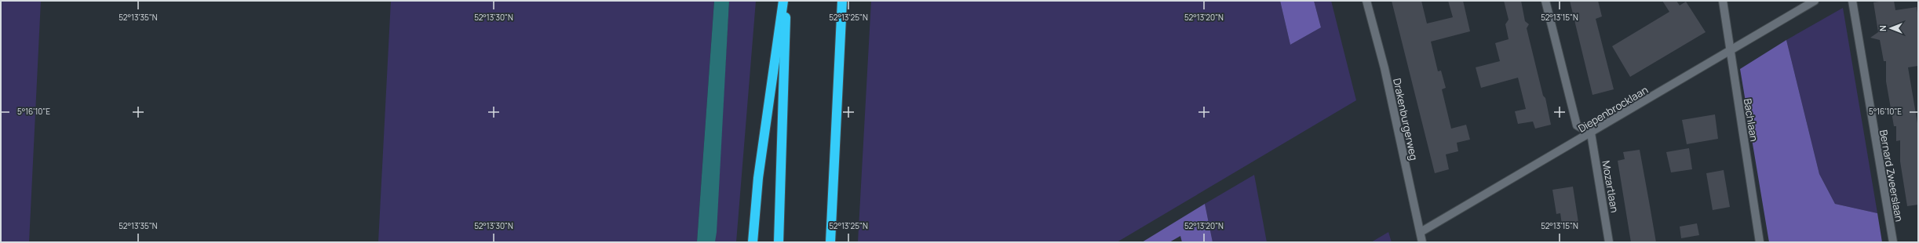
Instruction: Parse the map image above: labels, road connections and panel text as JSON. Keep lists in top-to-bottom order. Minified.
{"streets":{"street":["Diepenbrocklaan","Drakenburgerweg","Bachlaan","Bernard Zweerslaan","Mozartlaan"]},"crossings":[["Diepenbrocklaan","Drakenburgerweg"],["Diepenbrocklaan","Bachlaan"],["Diepenbrocklaan","Mozartlaan"]],"north":"left","coordinates":["52°13'35\"N","52°13'30\"N","52°13'25\"N","52°13'20\"N","52°13'15\"N","5°16'10\"E"]}
